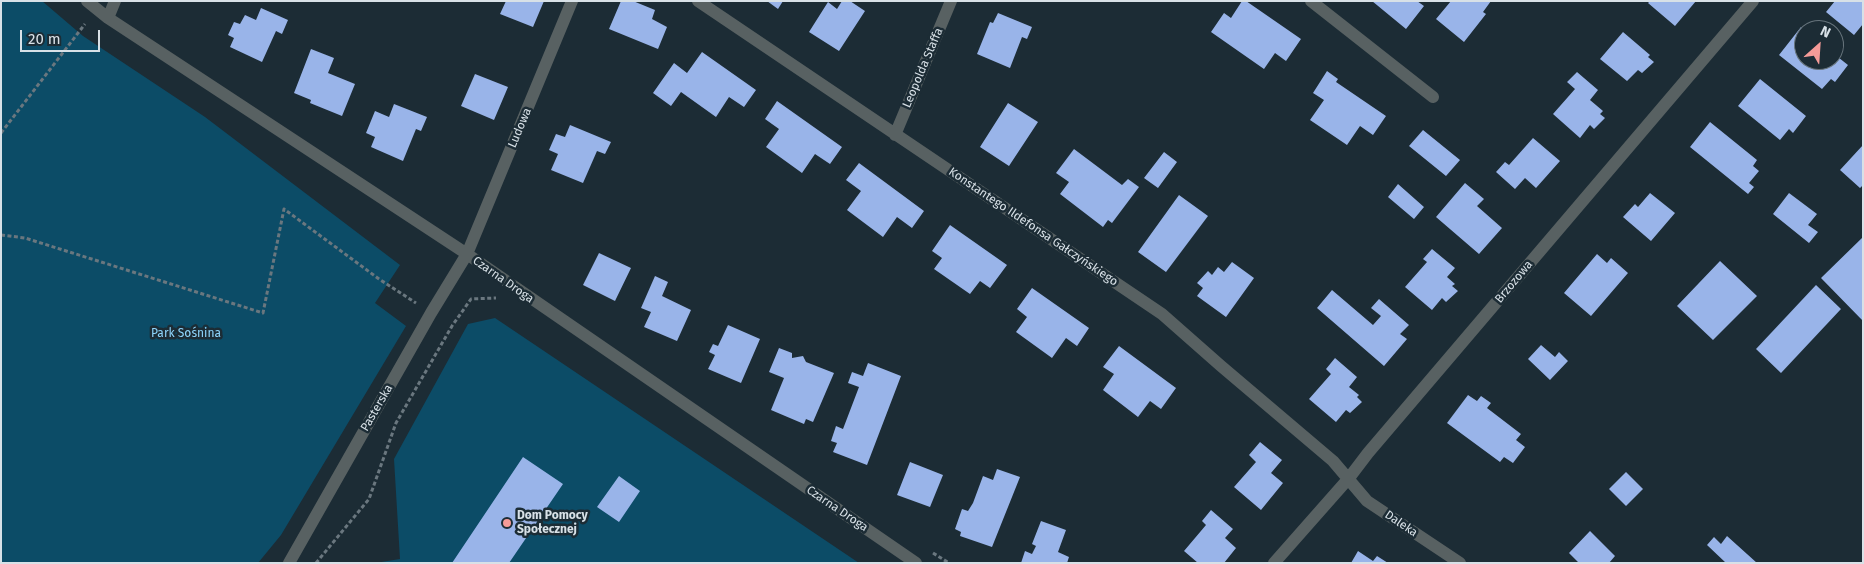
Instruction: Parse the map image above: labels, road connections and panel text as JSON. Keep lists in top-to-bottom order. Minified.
{"streets":{"street":["Leopolda Staffa","Ludowa","Konstantego Ildefonsa Gałczyńskiego","Czarna Droga","Brzozowa","Pasterska","Daleka"]},"crossings":[["Leopolda Staffa","Konstantego Ildefonsa Gałczyńskiego"],["Ludowa","Czarna Droga"],["Ludowa","Pasterska"],["Konstantego Ildefonsa Gałczyńskiego","Brzozowa"],["Konstantego Ildefonsa Gałczyńskiego","Daleka"],["Czarna Droga","Pasterska"],["Brzozowa","Daleka"]],"parks":["Park Sośnina"],"places":["Dom Pomocy Społecznej"],"scale_bar":"20 m","north":"top right"}
